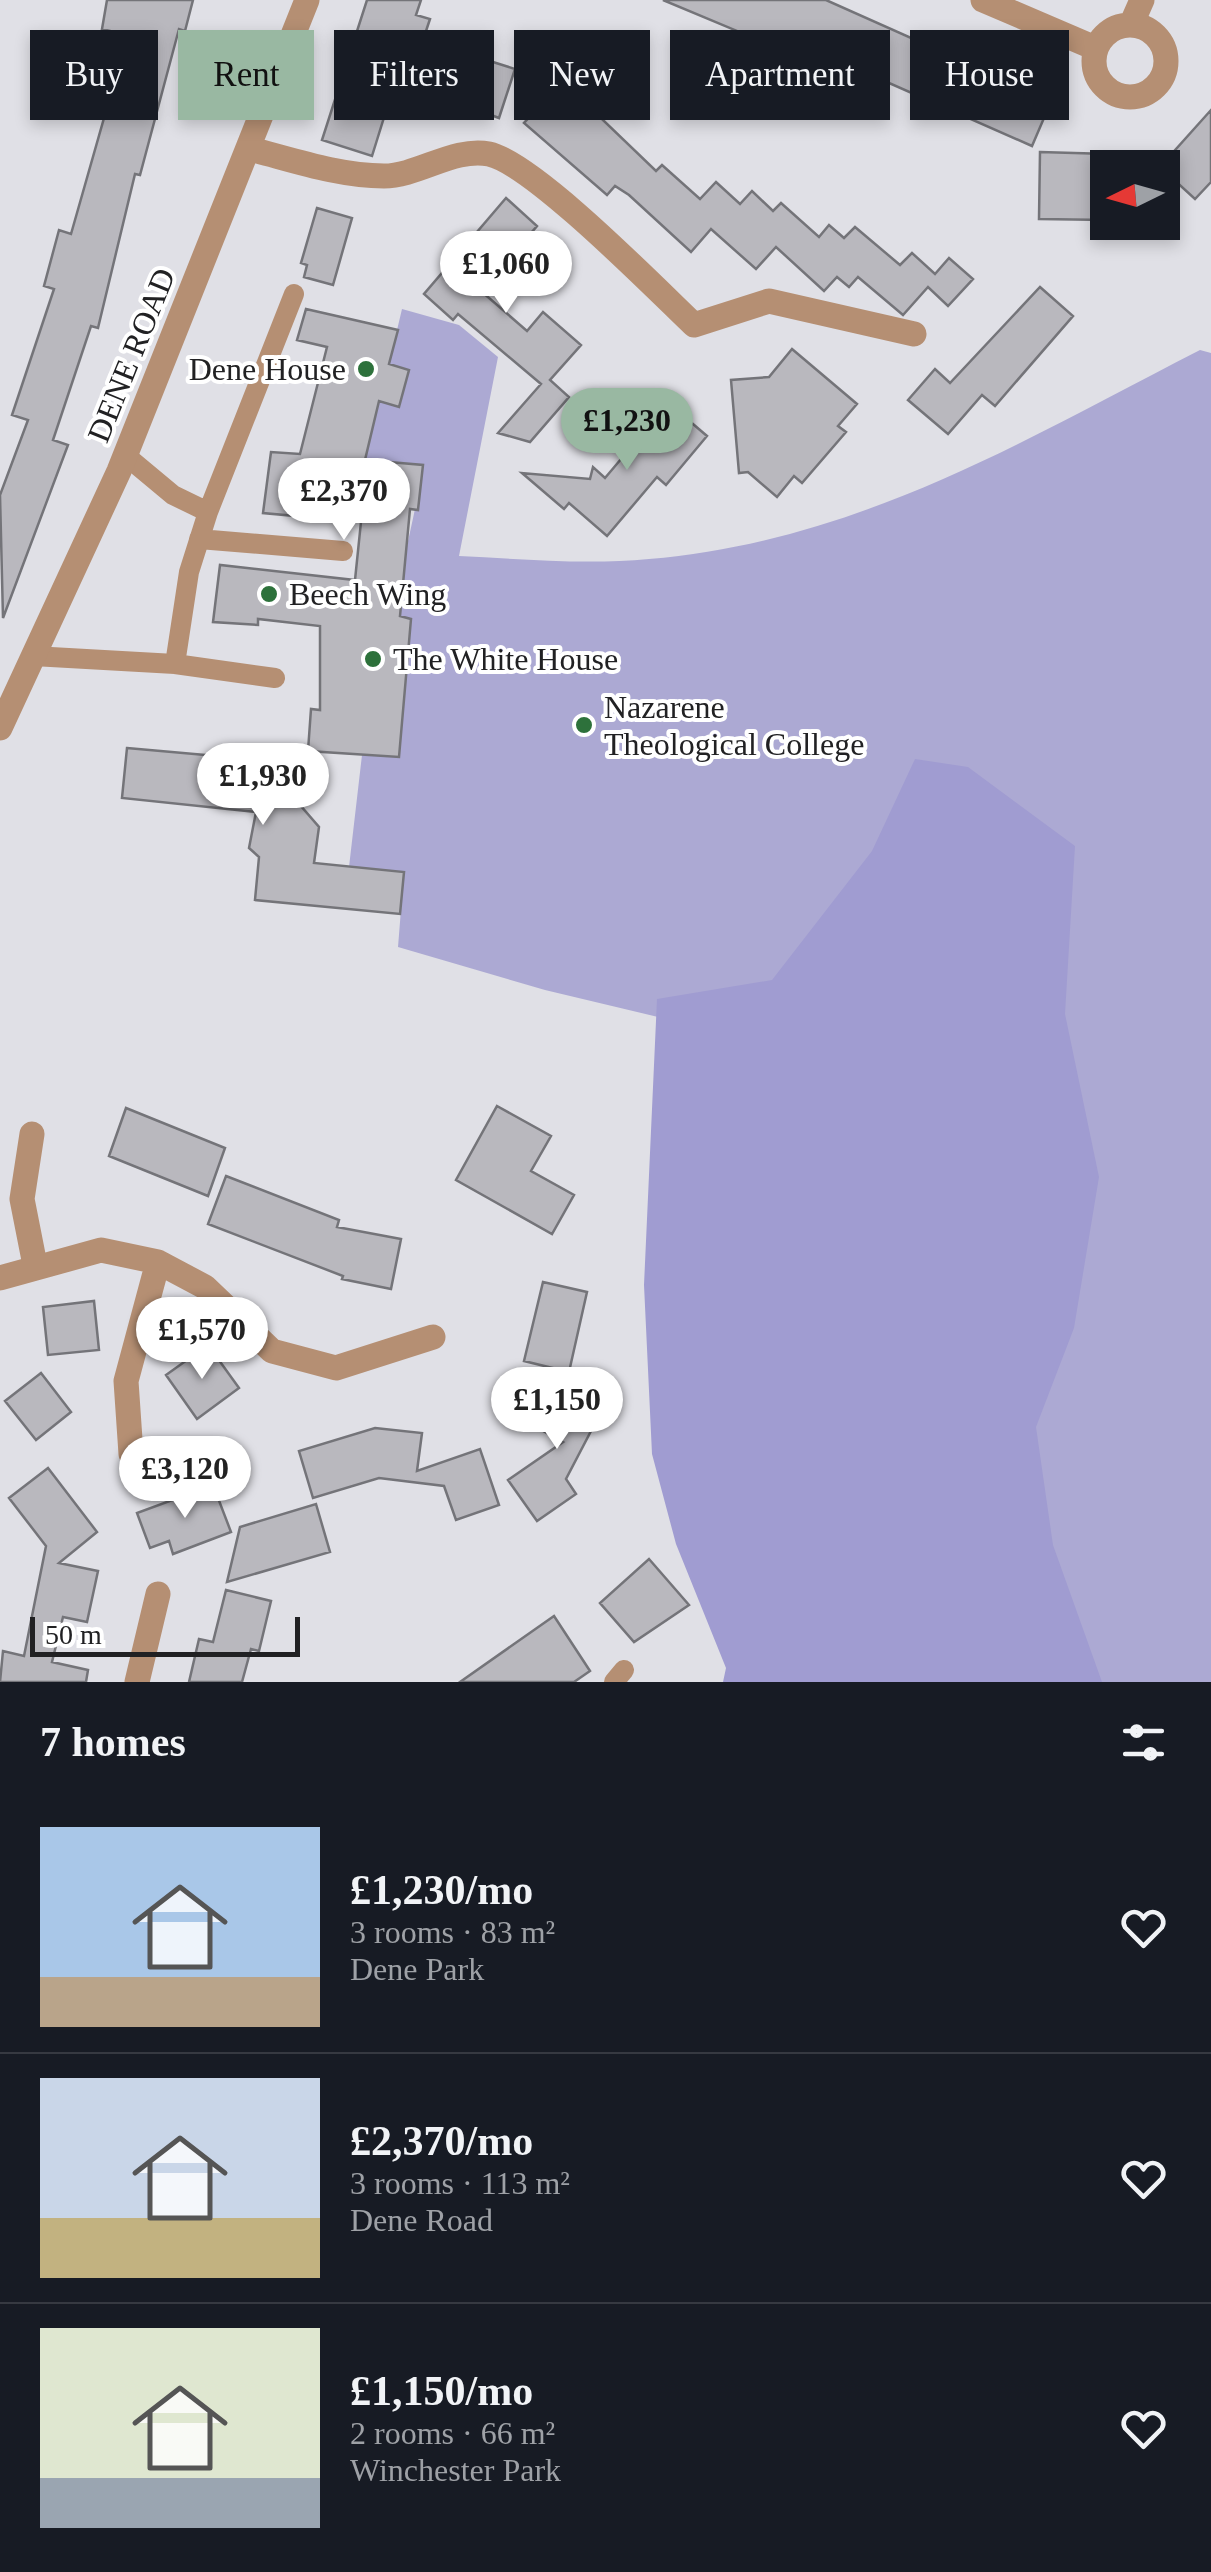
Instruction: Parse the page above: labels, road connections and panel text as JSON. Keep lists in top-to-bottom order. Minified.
{"streets":{"street":["DENE ROAD"]},"places":["Dene House","Beech Wing","The White House","Nazarene Theological College"],"scale_bar":"50 m","north":"left","page":{"chip":["Buy","Rent","Filters","New","Apartment","House"],"price":["£1,060","£1,230","£2,370","£1,930","£1,570","£1,150","£3,120"],"scale":"50 m","heading":"7 homes","list":[{"name":"£1,230/mo","note":"3 rooms · 83 m² · Dene Park"},{"name":"£2,370/mo","note":"3 rooms · 113 m² · Dene Road"},{"name":"£1,150/mo","note":"2 rooms · 66 m² · Winchester Park"}]}}
